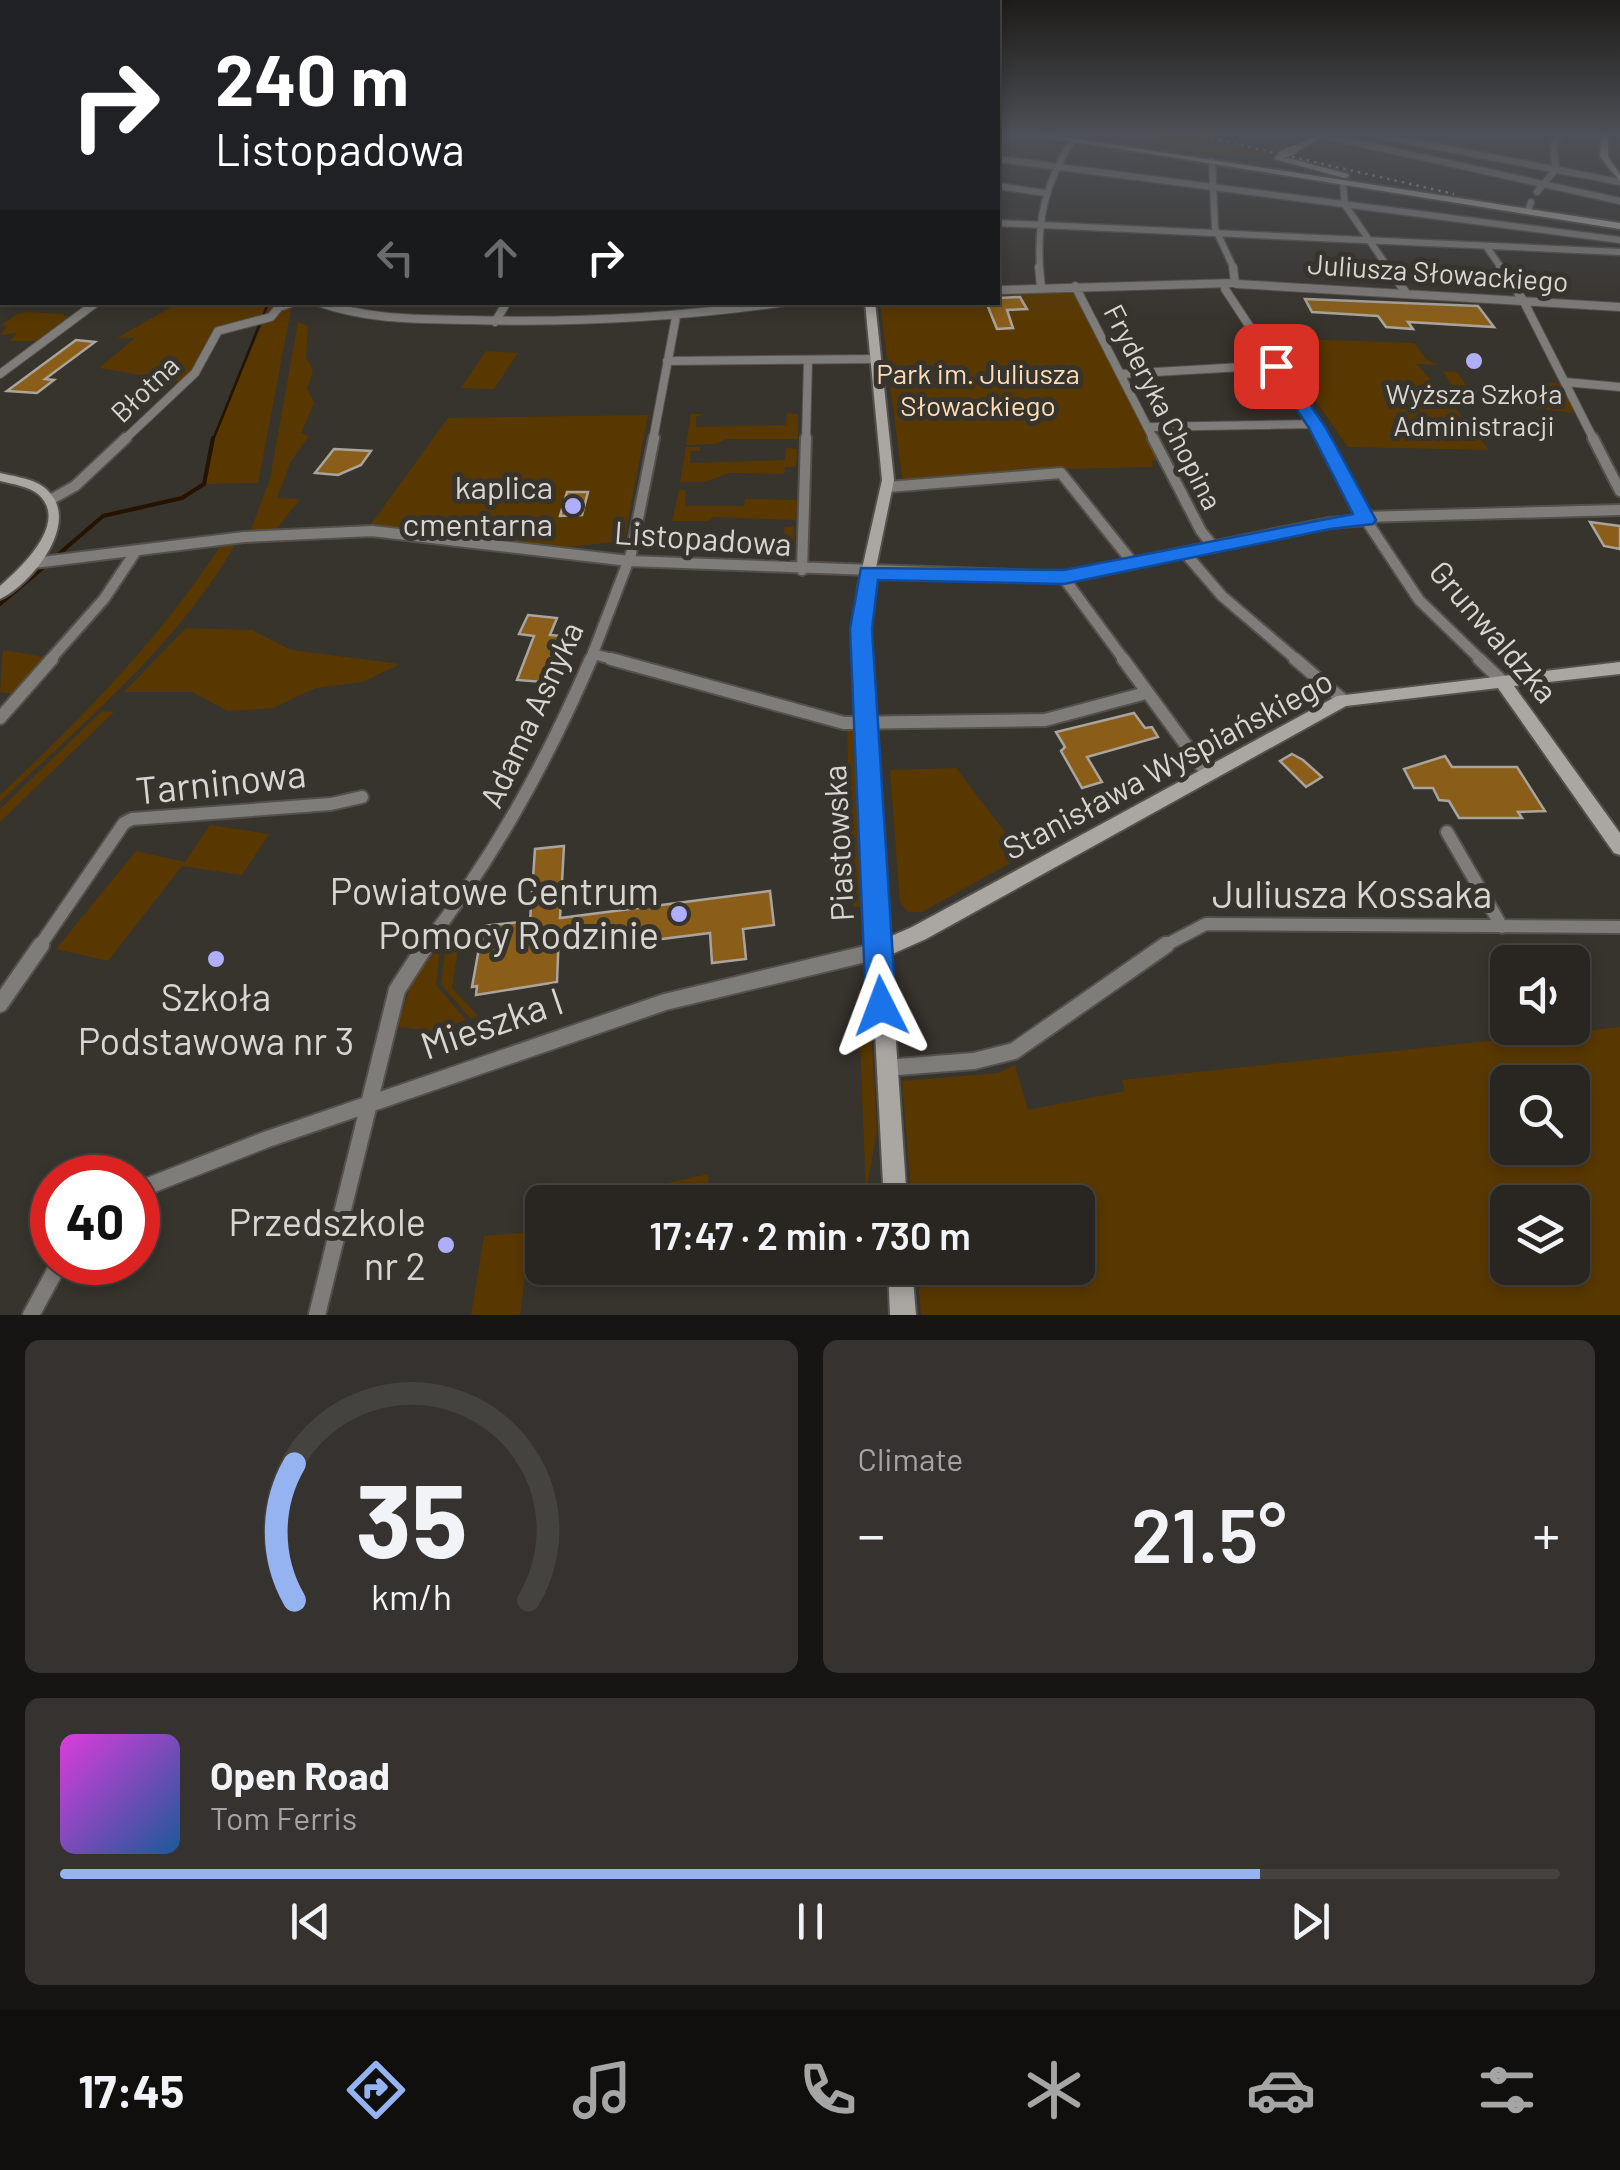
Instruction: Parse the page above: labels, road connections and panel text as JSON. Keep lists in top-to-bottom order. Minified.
{"streets":{"street":["Juliusza Słowackiego","Błotna","Fryderyka Chopina","Listopadowa","Grunwaldzka","Adama Asnyka","Stanisława Wyspiańskiego","Tarninowa","Piastowska","Juliusza Kossaka","Mieszka I"]},"crossings":[["Juliusza Słowackiego","Fryderyka Chopina"],["Juliusza Słowackiego","Grunwaldzka"],["Fryderyka Chopina","Listopadowa"],["Listopadowa","Grunwaldzka"],["Listopadowa","Adama Asnyka"],["Listopadowa","Piastowska"],["Grunwaldzka","Stanisława Wyspiańskiego"],["Adama Asnyka","Mieszka I"],["Stanisława Wyspiańskiego","Piastowska"],["Stanisława Wyspiańskiego","Mieszka I"],["Piastowska","Juliusza Kossaka"],["Piastowska","Mieszka I"]],"parks":["Park im. Juliusza Słowackiego"],"places":["Wyższa Szkoła Administracji","kaplica cmentarna","Powiatowe Centrum Pomocy Rodzinie","Szkoła Podstawowa nr 3","Przedszkole nr 2"],"page":{"turn":["240 m","Listopadowa"],"limit":"40","trip":"17:47 · 2 min · 730 m","tile":"Climate","heat":["−","21.5°","+"],"song":["Open Road","Tom Ferris"],"tabs":"17:45","gauge":["35","km/h"]}}
